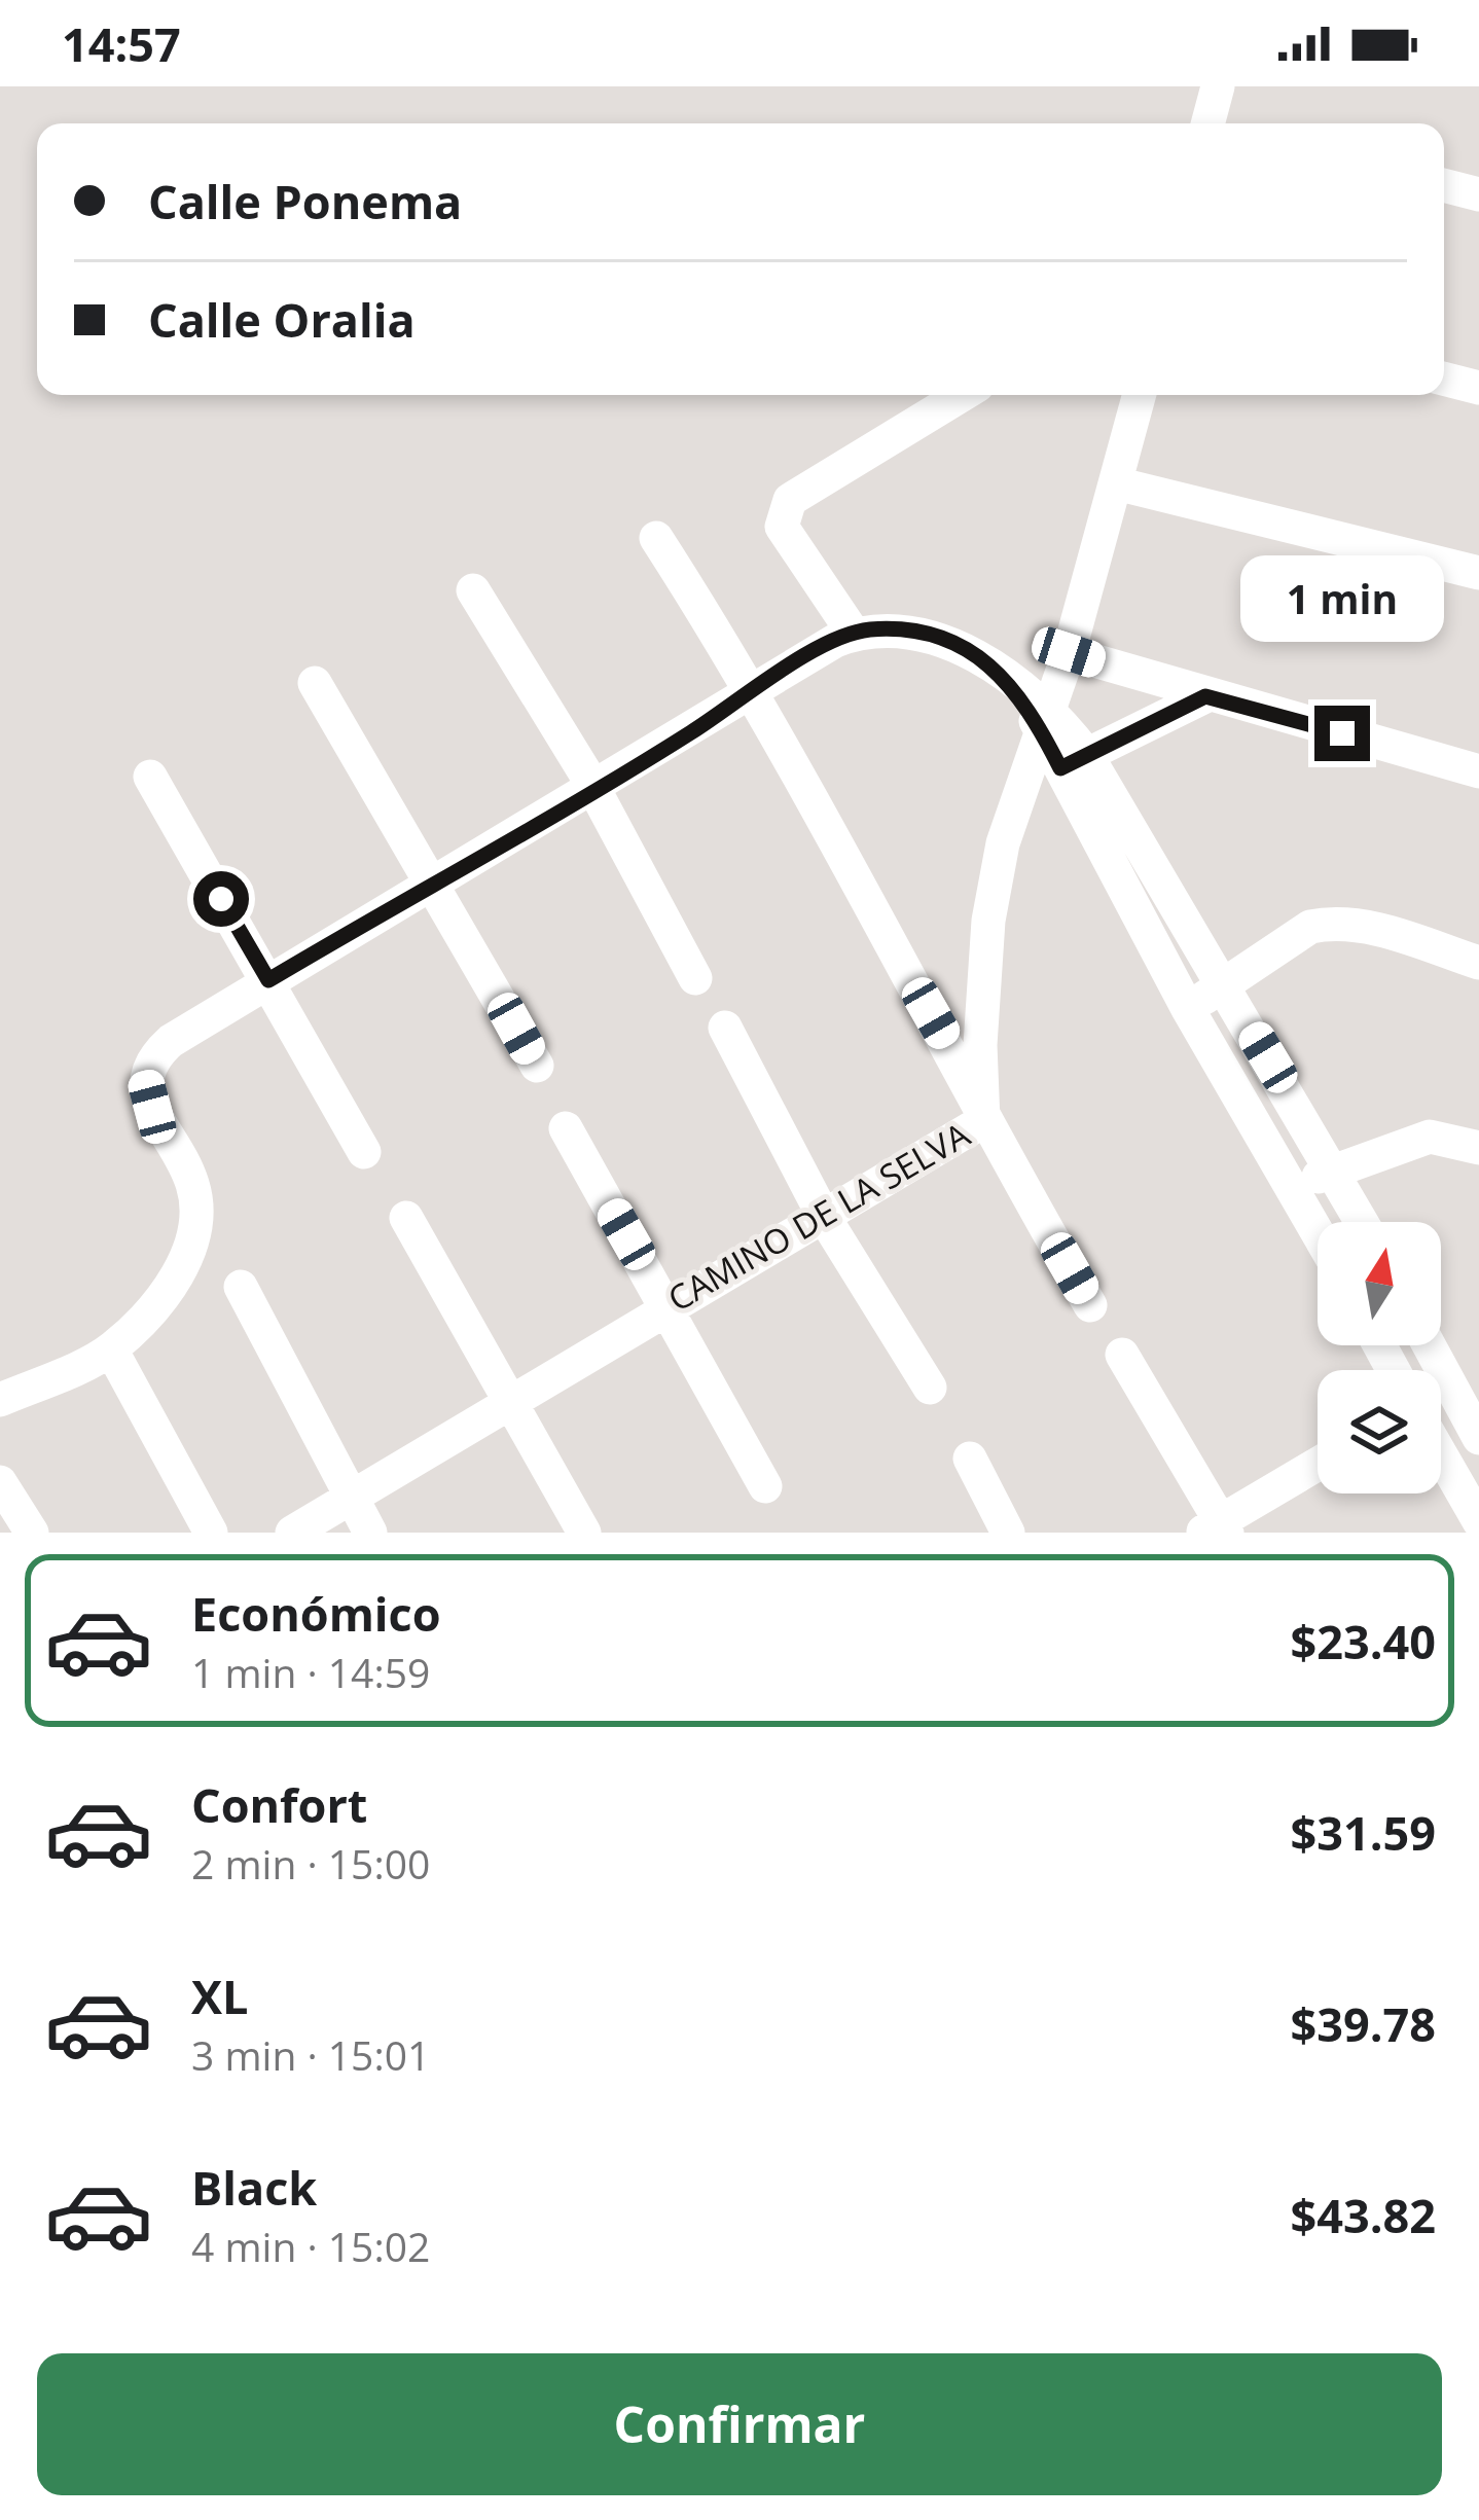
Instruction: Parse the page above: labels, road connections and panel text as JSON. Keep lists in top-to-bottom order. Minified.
{"streets":{"street":["CAMINO DE LA SELVA"]},"north":"top","page":{"status":"14:57","banner":["Calle Ponema","Calle Oralia"],"bubble":"1 min","list":[{"name":"Económico","note":"1 min · 14:59","value":"$23.40"},{"name":"Confort","note":"2 min · 15:00","value":"$31.59"},{"name":"XL","note":"3 min · 15:01","value":"$39.78"},{"name":"Black","note":"4 min · 15:02","value":"$43.82"}],"buttons":"Confirmar"}}
